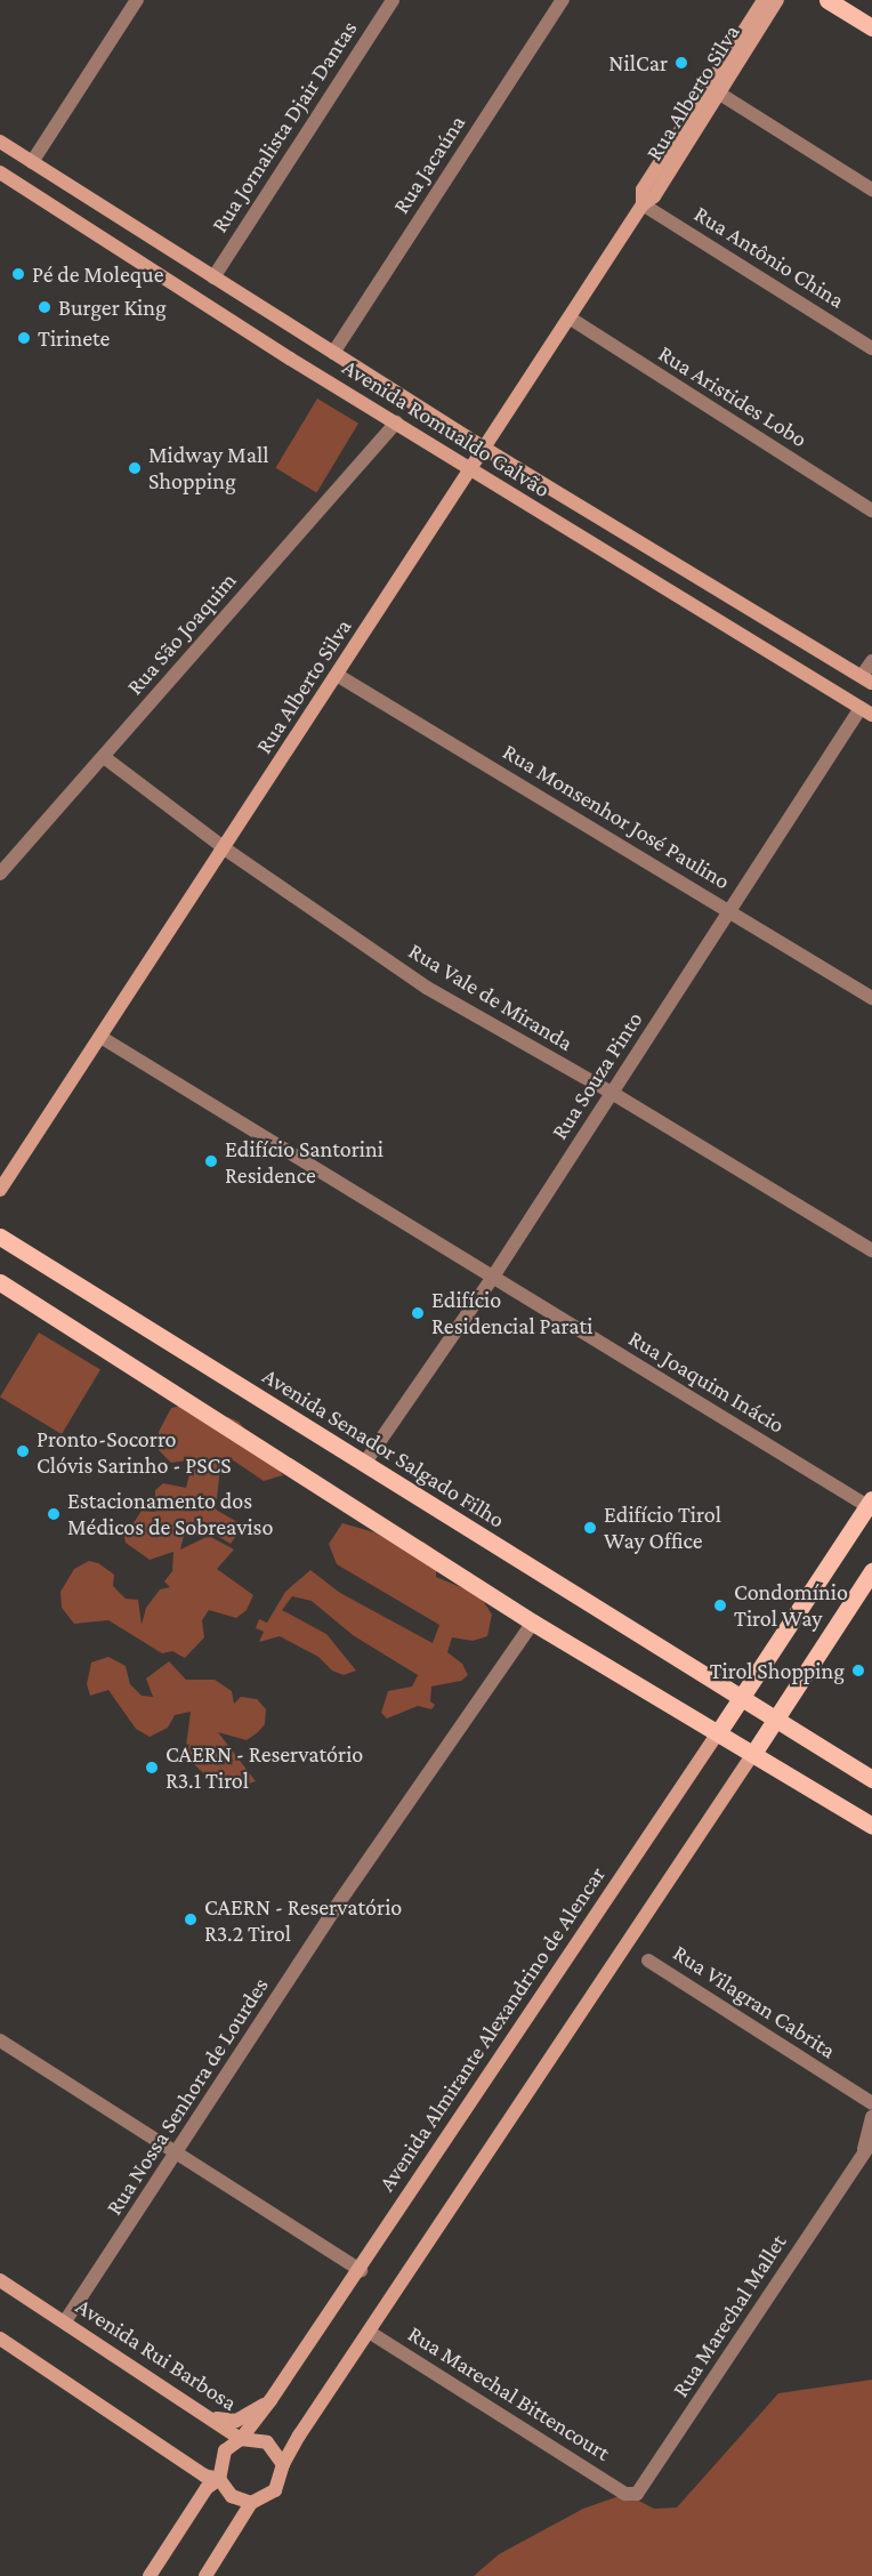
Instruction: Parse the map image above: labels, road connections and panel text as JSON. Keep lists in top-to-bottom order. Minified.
{"streets":{"main road":["Rua Alberto Silva","Avenida Romualdo Galvão","Avenida Senador Salgado Filho","Avenida Almirante Alexandrino de Alencar","Avenida Rui Barbosa"],"street":["Rua Jornalista Djair Dantas","Rua Jacaúna","Rua Antônio China","Rua Aristides Lobo","Rua São Joaquim","Rua Monsenhor José Paulino","Rua Vale de Miranda","Rua Souza Pinto","Rua Joaquim Inácio","Rua Vilagran Cabrita","Rua Nossa Senhora de Lourdes","Rua Marechal Mallet","Rua Marechal Bittencourt"]},"crossings":[["Rua Alberto Silva","Rua Antônio China"],["Rua Alberto Silva","Rua Aristides Lobo"],["Rua Alberto Silva","Avenida Romualdo Galvão"],["Rua Alberto Silva","Rua Monsenhor José Paulino"],["Rua Alberto Silva","Rua Vale de Miranda"],["Rua Alberto Silva","Rua Joaquim Inácio"],["Rua Jornalista Djair Dantas","Avenida Romualdo Galvão"],["Rua Jacaúna","Avenida Romualdo Galvão"],["Avenida Romualdo Galvão","Rua São Joaquim"],["Avenida Romualdo Galvão","Rua Souza Pinto"],["Rua São Joaquim","Rua Vale de Miranda"],["Rua Monsenhor José Paulino","Rua Souza Pinto"],["Rua Vale de Miranda","Rua Souza Pinto"],["Rua Souza Pinto","Rua Joaquim Inácio"],["Rua Souza Pinto","Avenida Senador Salgado Filho"],["Rua Joaquim Inácio","Avenida Almirante Alexandrino de Alencar"],["Avenida Senador Salgado Filho","Avenida Almirante Alexandrino de Alencar"],["Avenida Almirante Alexandrino de Alencar","Avenida Rui Barbosa"],["Rua Nossa Senhora de Lourdes","Avenida Rui Barbosa"],["Rua Marechal Mallet","Rua Marechal Bittencourt"]],"places":["NilCar","Pé de Moleque","Burger King","Tirinete","Midway Mall Shopping","Edifício Santorini Residence","Edifício Residencial Parati","Pronto-Socorro Clóvis Sarinho - PSCS","Estacionamento dos Médicos de Sobreaviso","Edifício Tirol Way Office","Condomínio Tirol Way","Tirol Shopping","CAERN - Reservatório R3.1 Tirol","CAERN - Reservatório R3.2 Tirol"]}
